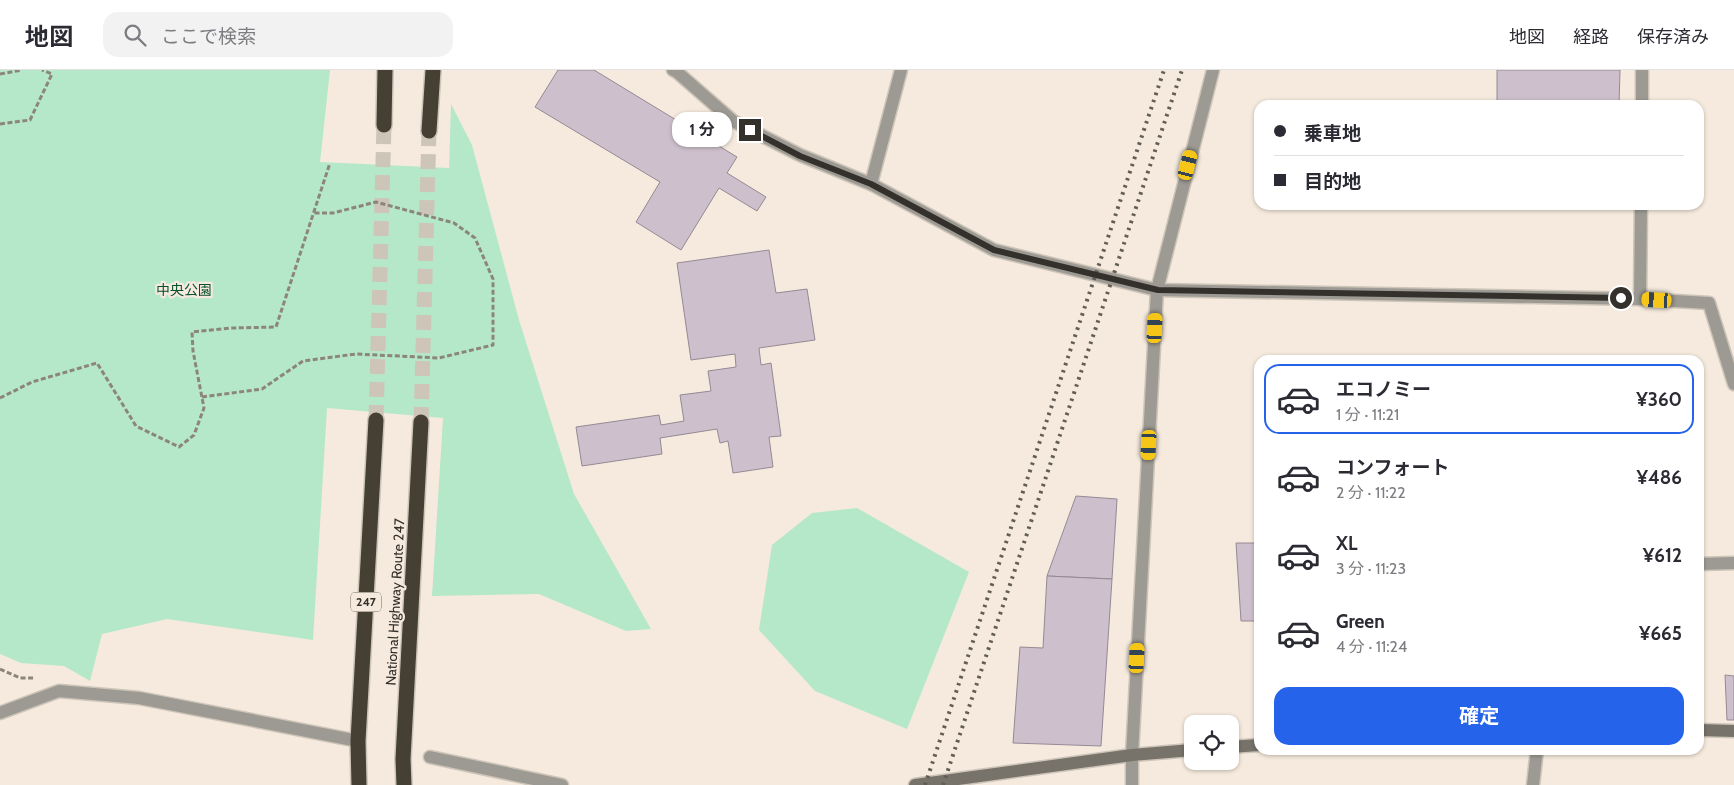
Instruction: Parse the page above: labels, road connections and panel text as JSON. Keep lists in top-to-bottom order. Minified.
{"streets":{"highway":["247","National Highway Route 247"]},"parks":["中央公園"],"page":{"header":"地図","search":"ここで検索","nav":["地図","経路","保存済み"],"banner":["乗車地","目的地"],"bubble":"1 分","list":[{"name":"エコノミー","note":"1 分 · 11:21","value":"¥360"},{"name":"コンフォート","note":"2 分 · 11:22","value":"¥486"},{"name":"XL","note":"3 分 · 11:23","value":"¥612"},{"name":"Green","note":"4 分 · 11:24","value":"¥665"}],"buttons":"確定"}}
